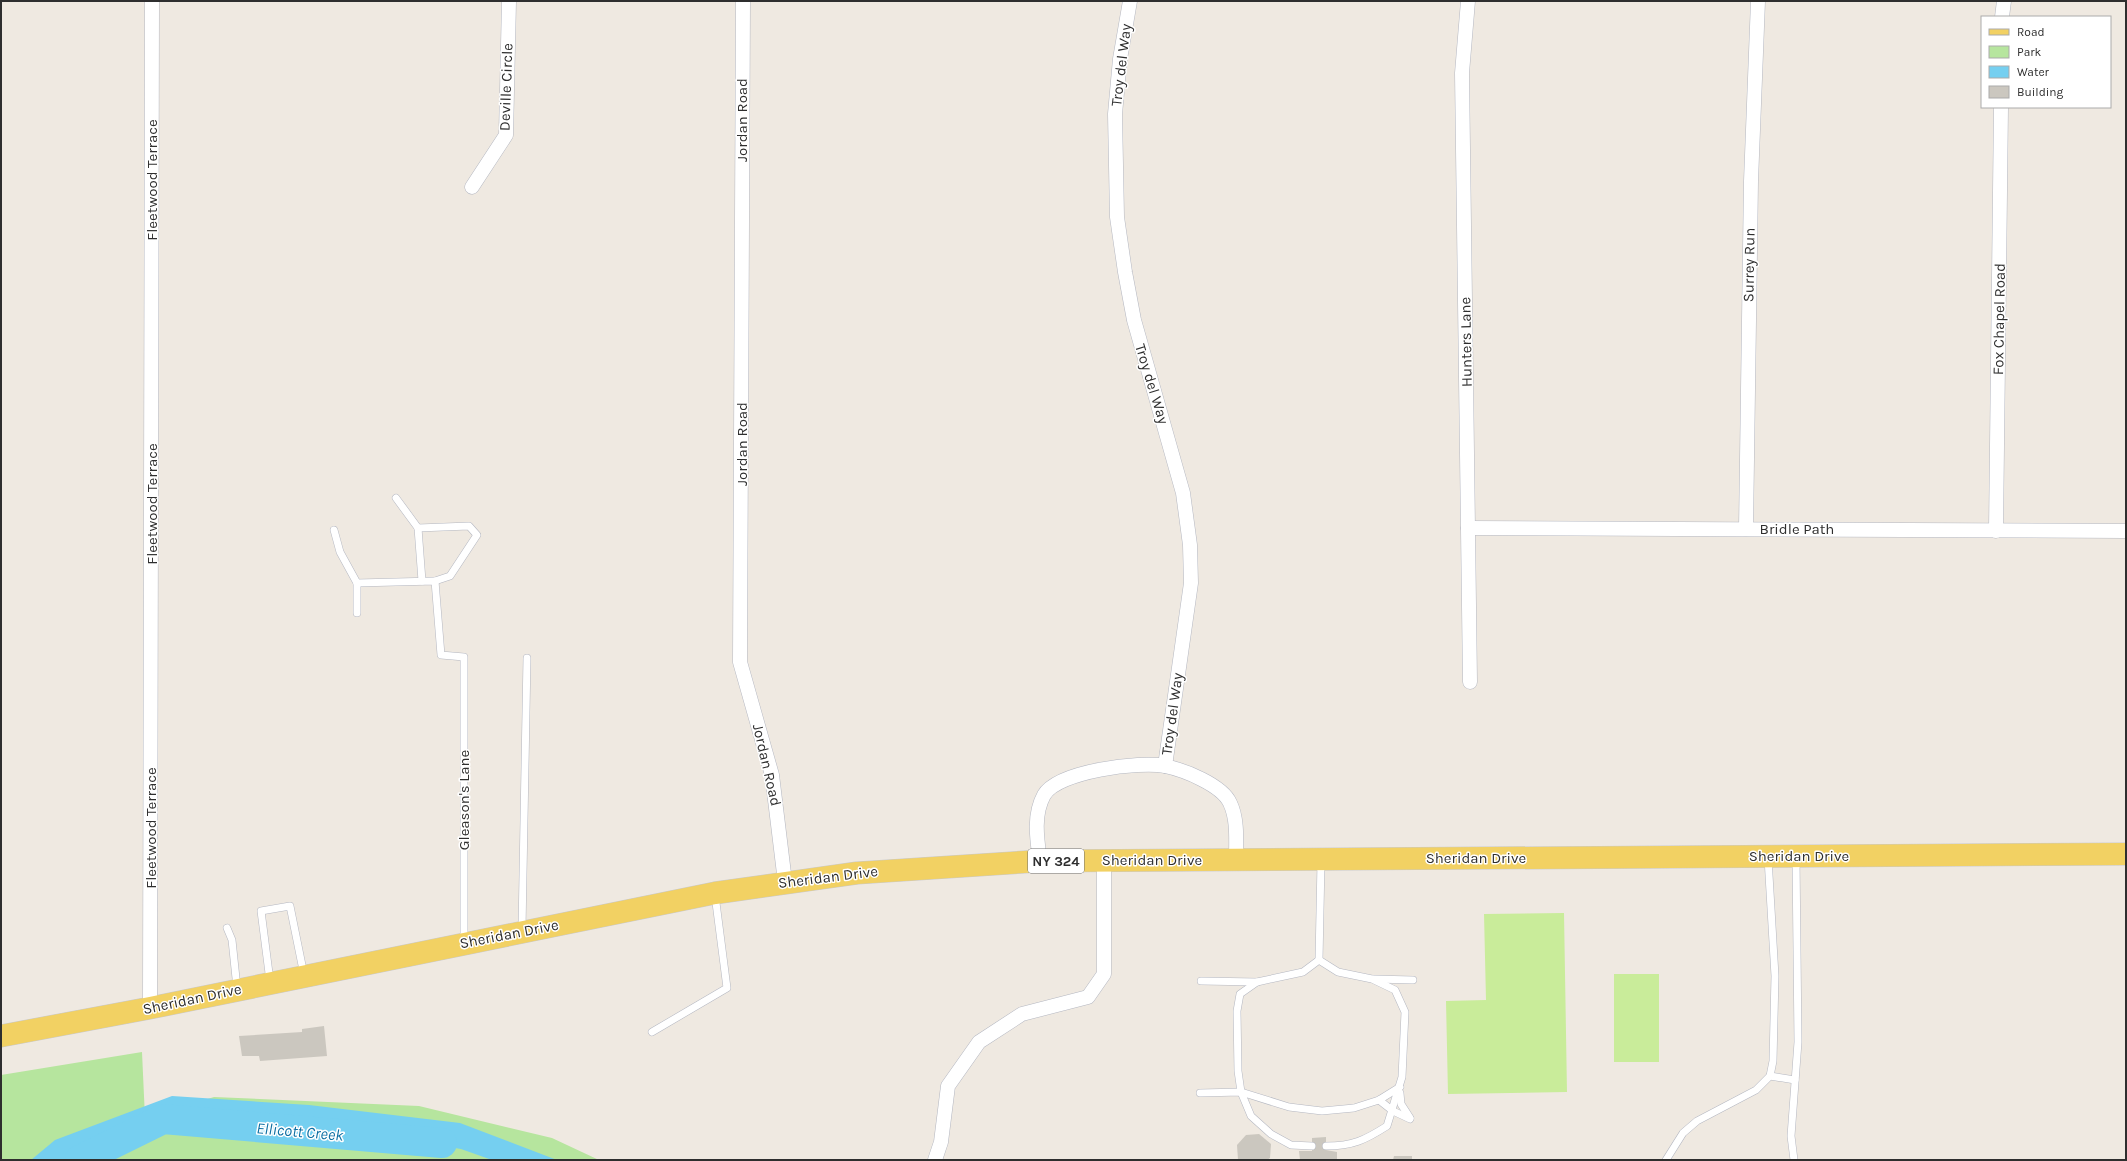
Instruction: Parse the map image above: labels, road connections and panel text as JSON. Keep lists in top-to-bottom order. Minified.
{"streets":{"main road":["Sheridan Drive","NY 324"],"street":["Troy del Way","Deville Circle","Jordan Road","Fleetwood Terrace","Surrey Run","Fox Chapel Road","Hunters Lane","Bridle Path"],"lane":["Gleason's Lane"]},"crossings":[["Jordan Road","Sheridan Drive"],["Fleetwood Terrace","Sheridan Drive"],["Surrey Run","Bridle Path"],["Fox Chapel Road","Bridle Path"],["Hunters Lane","Bridle Path"],["Gleason's Lane","Sheridan Drive"]],"water":["Ellicott Creek"],"legend":["Road","Park","Water","Building"]}
